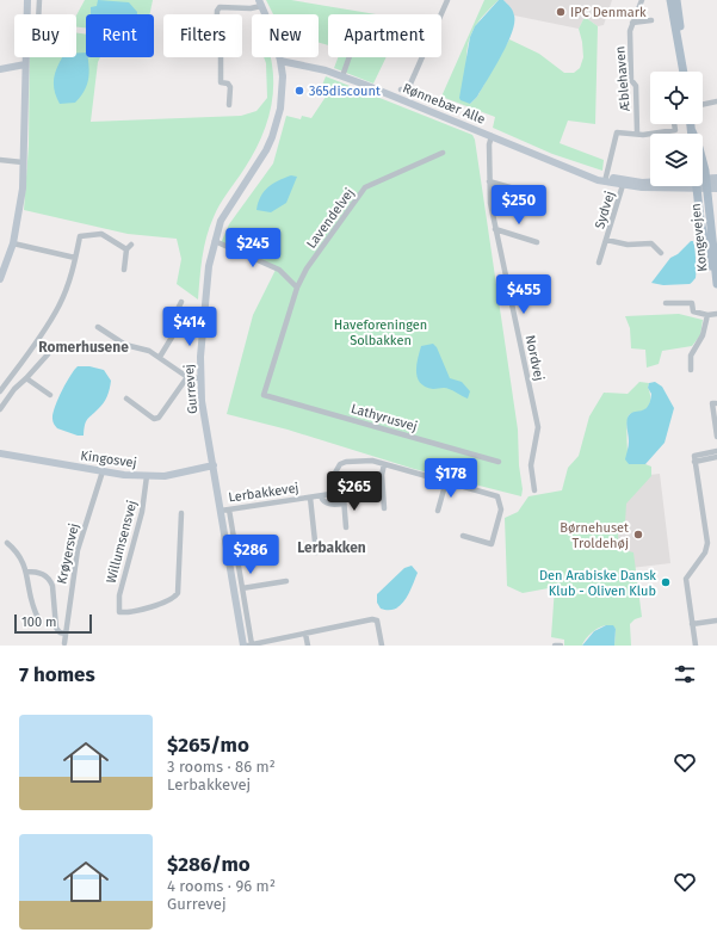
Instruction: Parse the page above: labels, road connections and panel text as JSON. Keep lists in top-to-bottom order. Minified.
{"streets":{"main road":["Kongevejen"],"street":["Æblehaven","Rønnebær Alle","Sydvej","Lavendelvej","Nordvej","Gurrevej","Lathyrusvej","Kingosvej","Lerbakkevej","Willumsensvej","Krøyersvej"]},"crossings":[["Rønnebær Alle","Sydvej"],["Rønnebær Alle","Nordvej"],["Rønnebær Alle","Gurrevej"],["Lavendelvej","Lathyrusvej"],["Gurrevej","Kingosvej"],["Gurrevej","Lerbakkevej"],["Kingosvej","Willumsensvej"],["Kingosvej","Krøyersvej"]],"districts":["Romerhusene","Lerbakken"],"parks":["Haveforeningen Solbakken"],"places":["IPC Denmark","365discount","Børnehuset Troldehøj","Den Arabiske Dansk Klub - Oliven Klub"],"scale_bar":"100 m","page":{"chip":["Buy","Rent","Filters","New","Apartment"],"price":["$250","$245","$455","$414","$178","$265","$286"],"scale":"100 m","heading":"7 homes","list":[{"name":"$265/mo","note":"3 rooms · 86 m² · Lerbakkevej"},{"name":"$286/mo","note":"4 rooms · 96 m² · Gurrevej"}]}}
